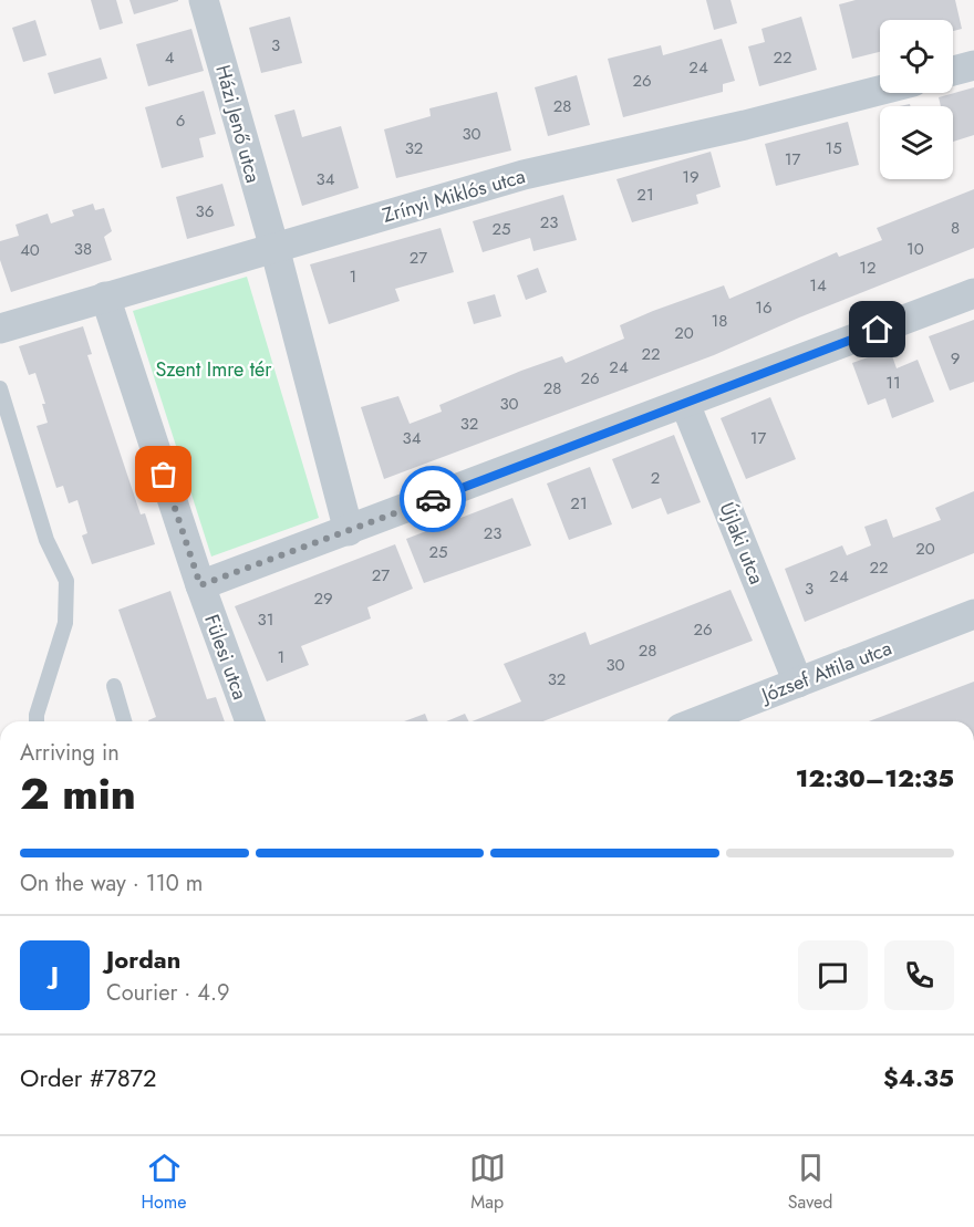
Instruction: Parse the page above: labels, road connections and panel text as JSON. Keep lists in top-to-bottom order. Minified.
{"streets":{"street":["Házi Jenő utca","Zrínyi Miklós utca","Újlaki utca","Fülesi utca","József Attila utca"]},"crossings":[["Házi Jenő utca","Zrínyi Miklós utca"],["Újlaki utca","József Attila utca"]],"parks":["Szent Imre tér"],"house_numbers":["3","4","22","24","26","28","6","30","32","15","17","19","34","21","36","23","8","25","38","10","40","27","12","1","14","16","18","20","22","9","24","26","11","28","30","32","34","17","2","21","23","20","25","22","27","24","3","29","31","26","28","1","30","32"],"page":{"heading":["2 min","Arriving in","12:30–12:35"],"panel":["Jordan","Courier · 4.9","Order #7872","$4.35"],"bar":"On the way · 110 m","round":"J","tabs":["Home","Map","Saved"]}}
